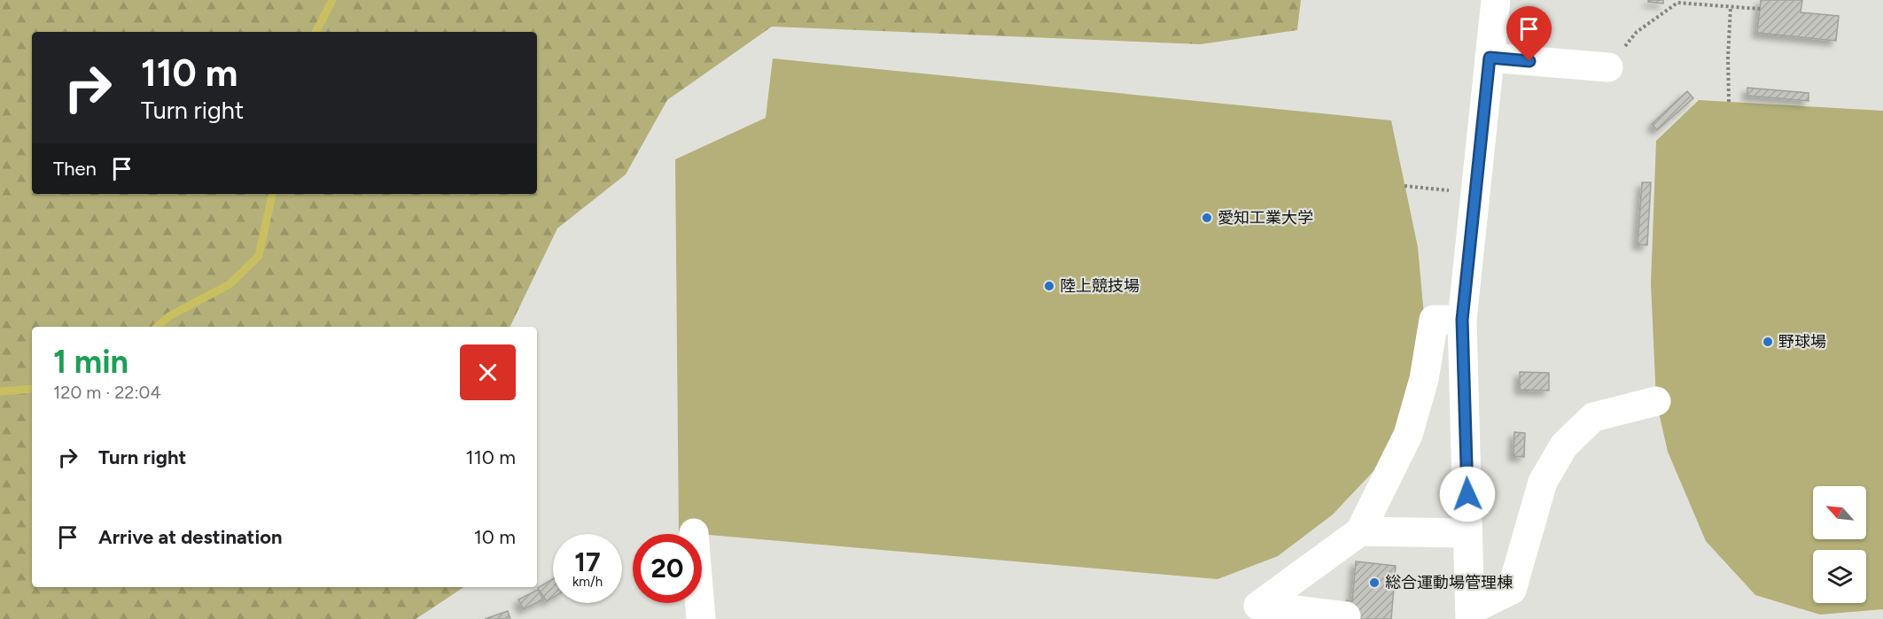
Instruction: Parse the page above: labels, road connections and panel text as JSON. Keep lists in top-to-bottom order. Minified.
{"places":["愛知工業大学","陸上競技場","野球場","総合運動場管理棟"],"north":"top left","page":{"turn":["110 m","Turn right"],"then":"Then","heading":["1 min","120 m · 22:04"],"list":[{"name":"Turn right","value":"110 m"},{"name":"Arrive at destination","value":"10 m"}],"speed":"17 km/h","limit":"20"}}
